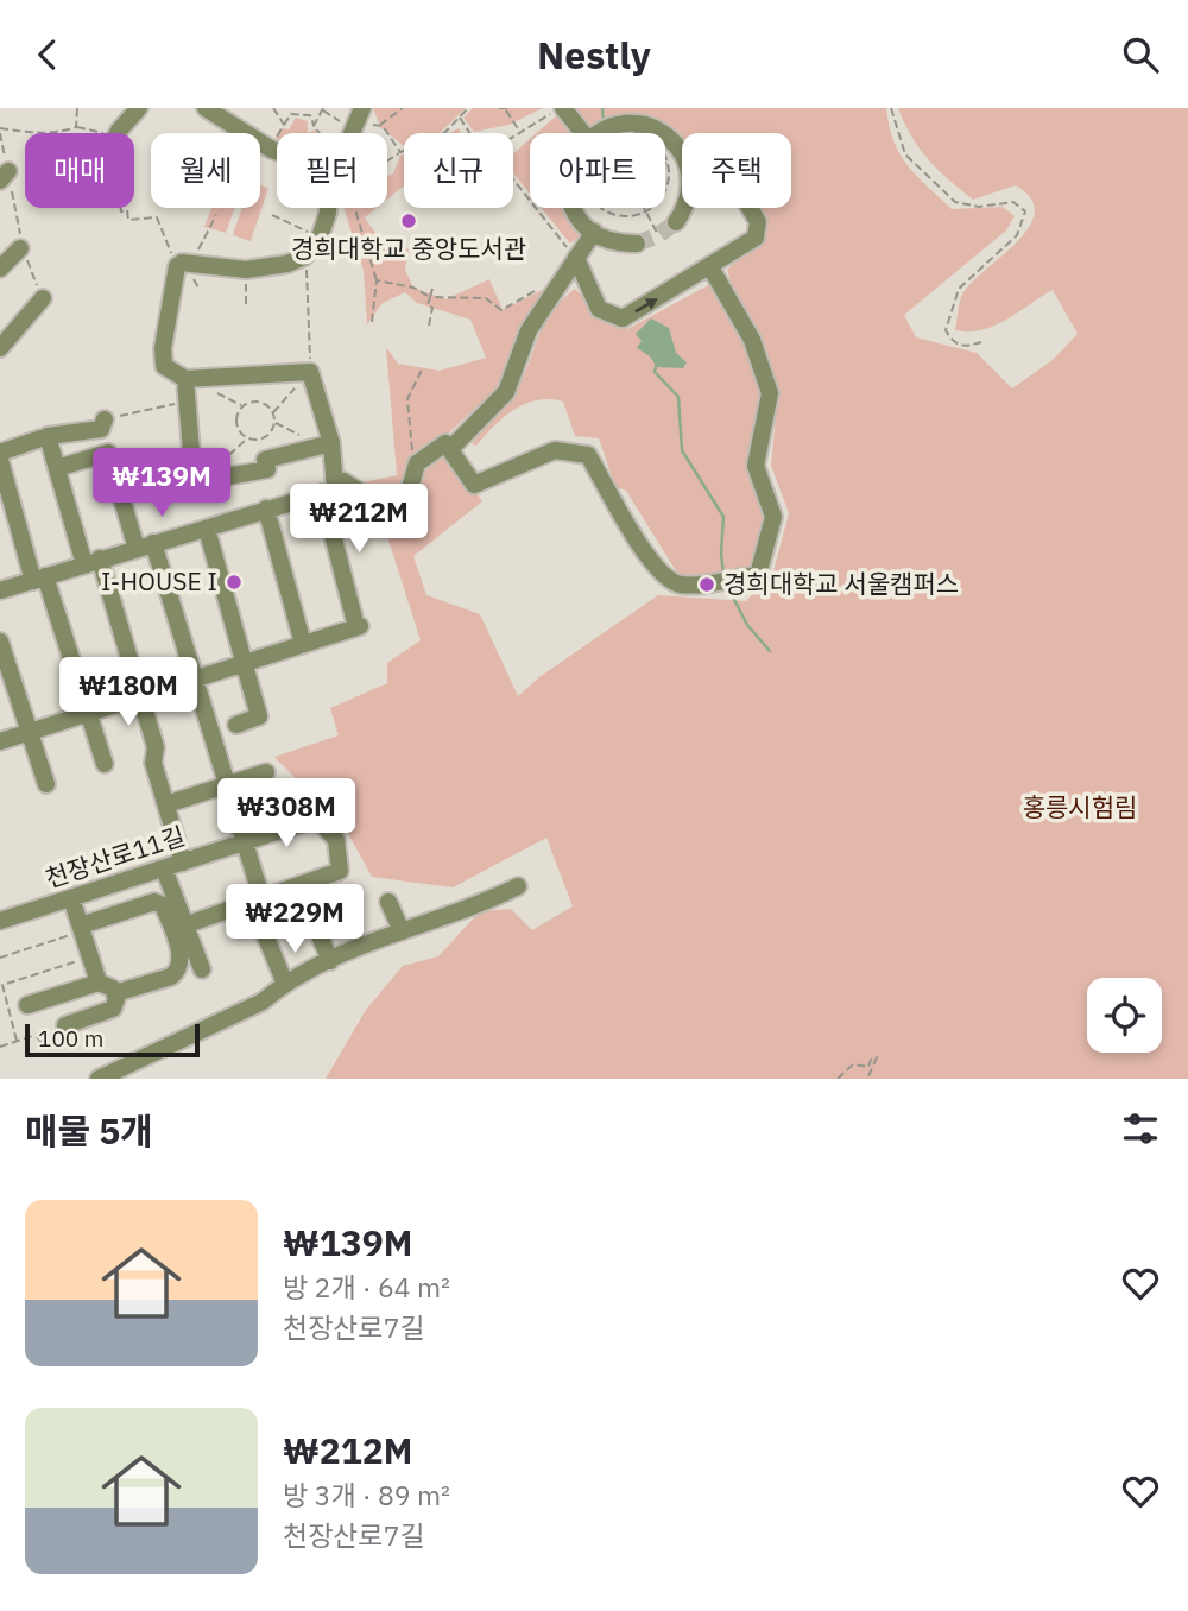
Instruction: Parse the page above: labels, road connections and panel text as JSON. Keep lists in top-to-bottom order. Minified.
{"streets":{"street":["천장산로11길"]},"parks":["홍릉시험림"],"places":["경희대학교 중앙도서관","I-HOUSE I","경희대학교 서울캠퍼스"],"scale_bar":"100 m","page":{"header":"Nestly","chip":["매매","월세","필터","신규","아파트","주택"],"price":["₩139M","₩212M","₩180M","₩308M","₩229M"],"scale":"100 m","heading":"매물 5개","list":[{"name":"₩139M","note":"방 2개 · 64 m² · 천장산로7길"},{"name":"₩212M","note":"방 3개 · 89 m² · 천장산로7길"}]}}
